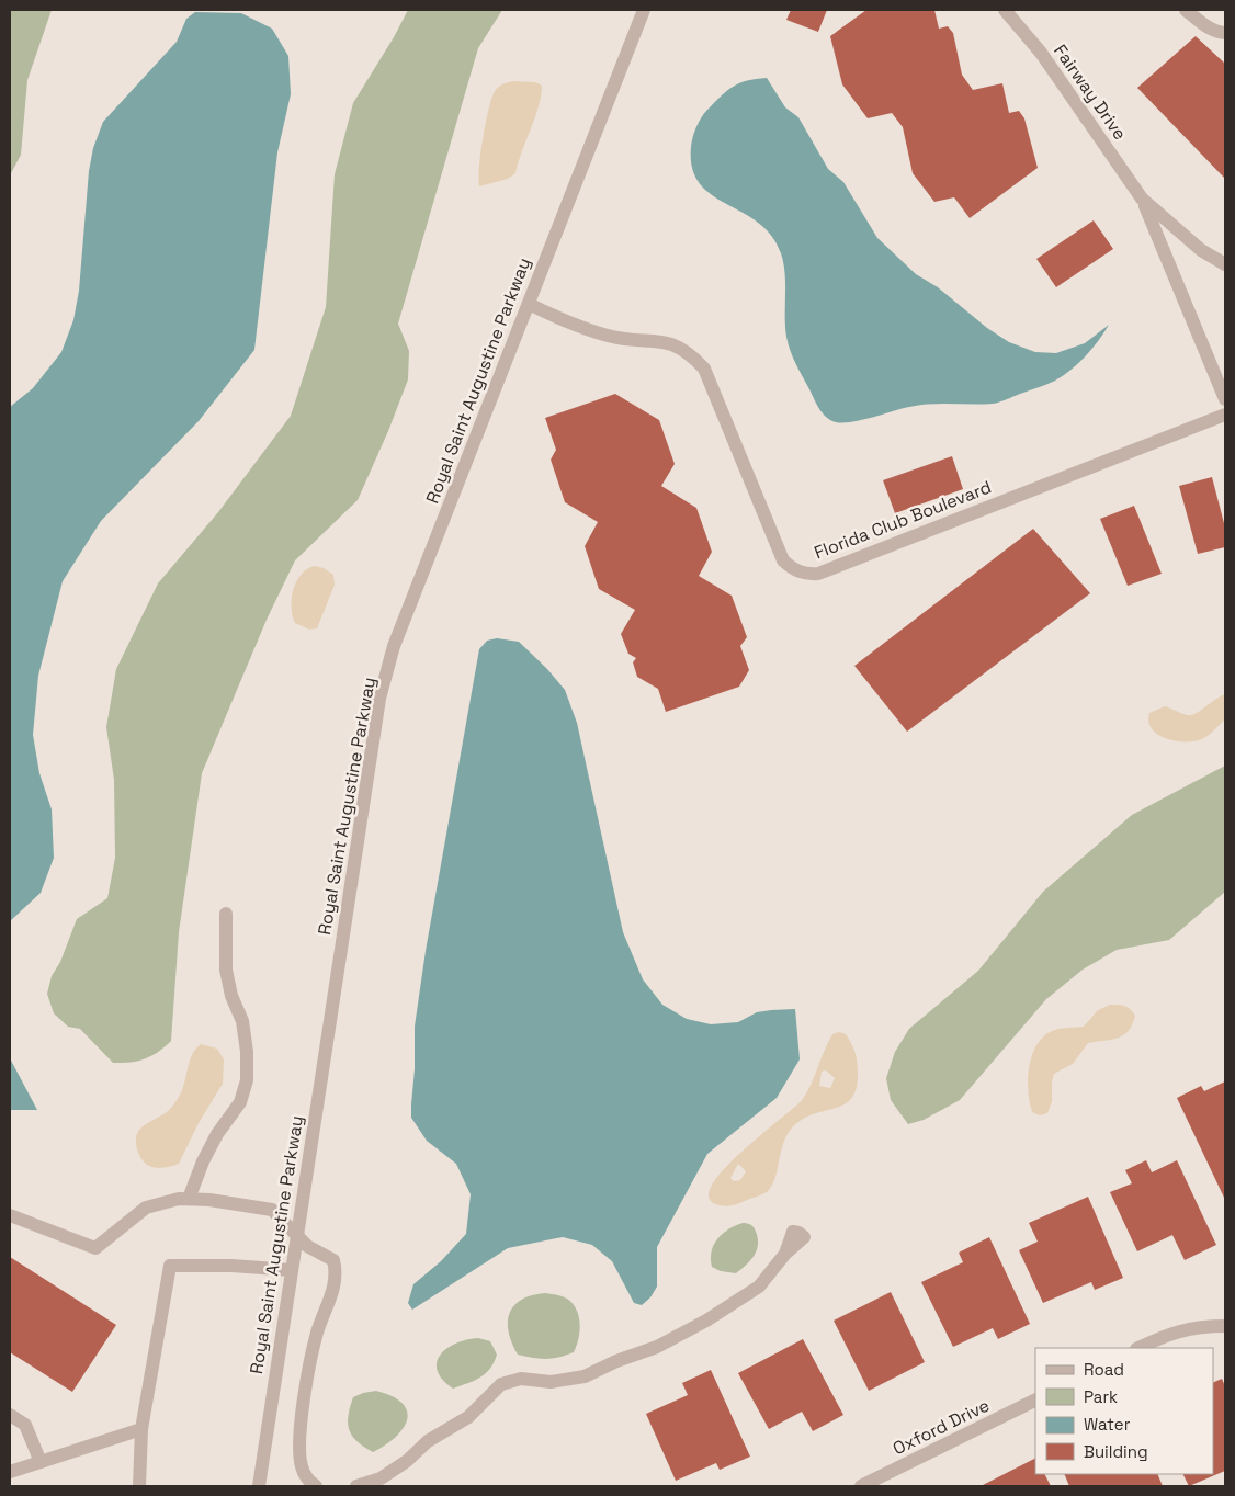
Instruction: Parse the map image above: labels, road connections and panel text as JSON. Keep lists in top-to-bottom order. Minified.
{"streets":{"street":["Fairway Drive","Royal Saint Augustine Parkway","Florida Club Boulevard","Oxford Drive"]},"crossings":[["Royal Saint Augustine Parkway","Florida Club Boulevard"]],"legend":["Road","Park","Water","Building"]}
